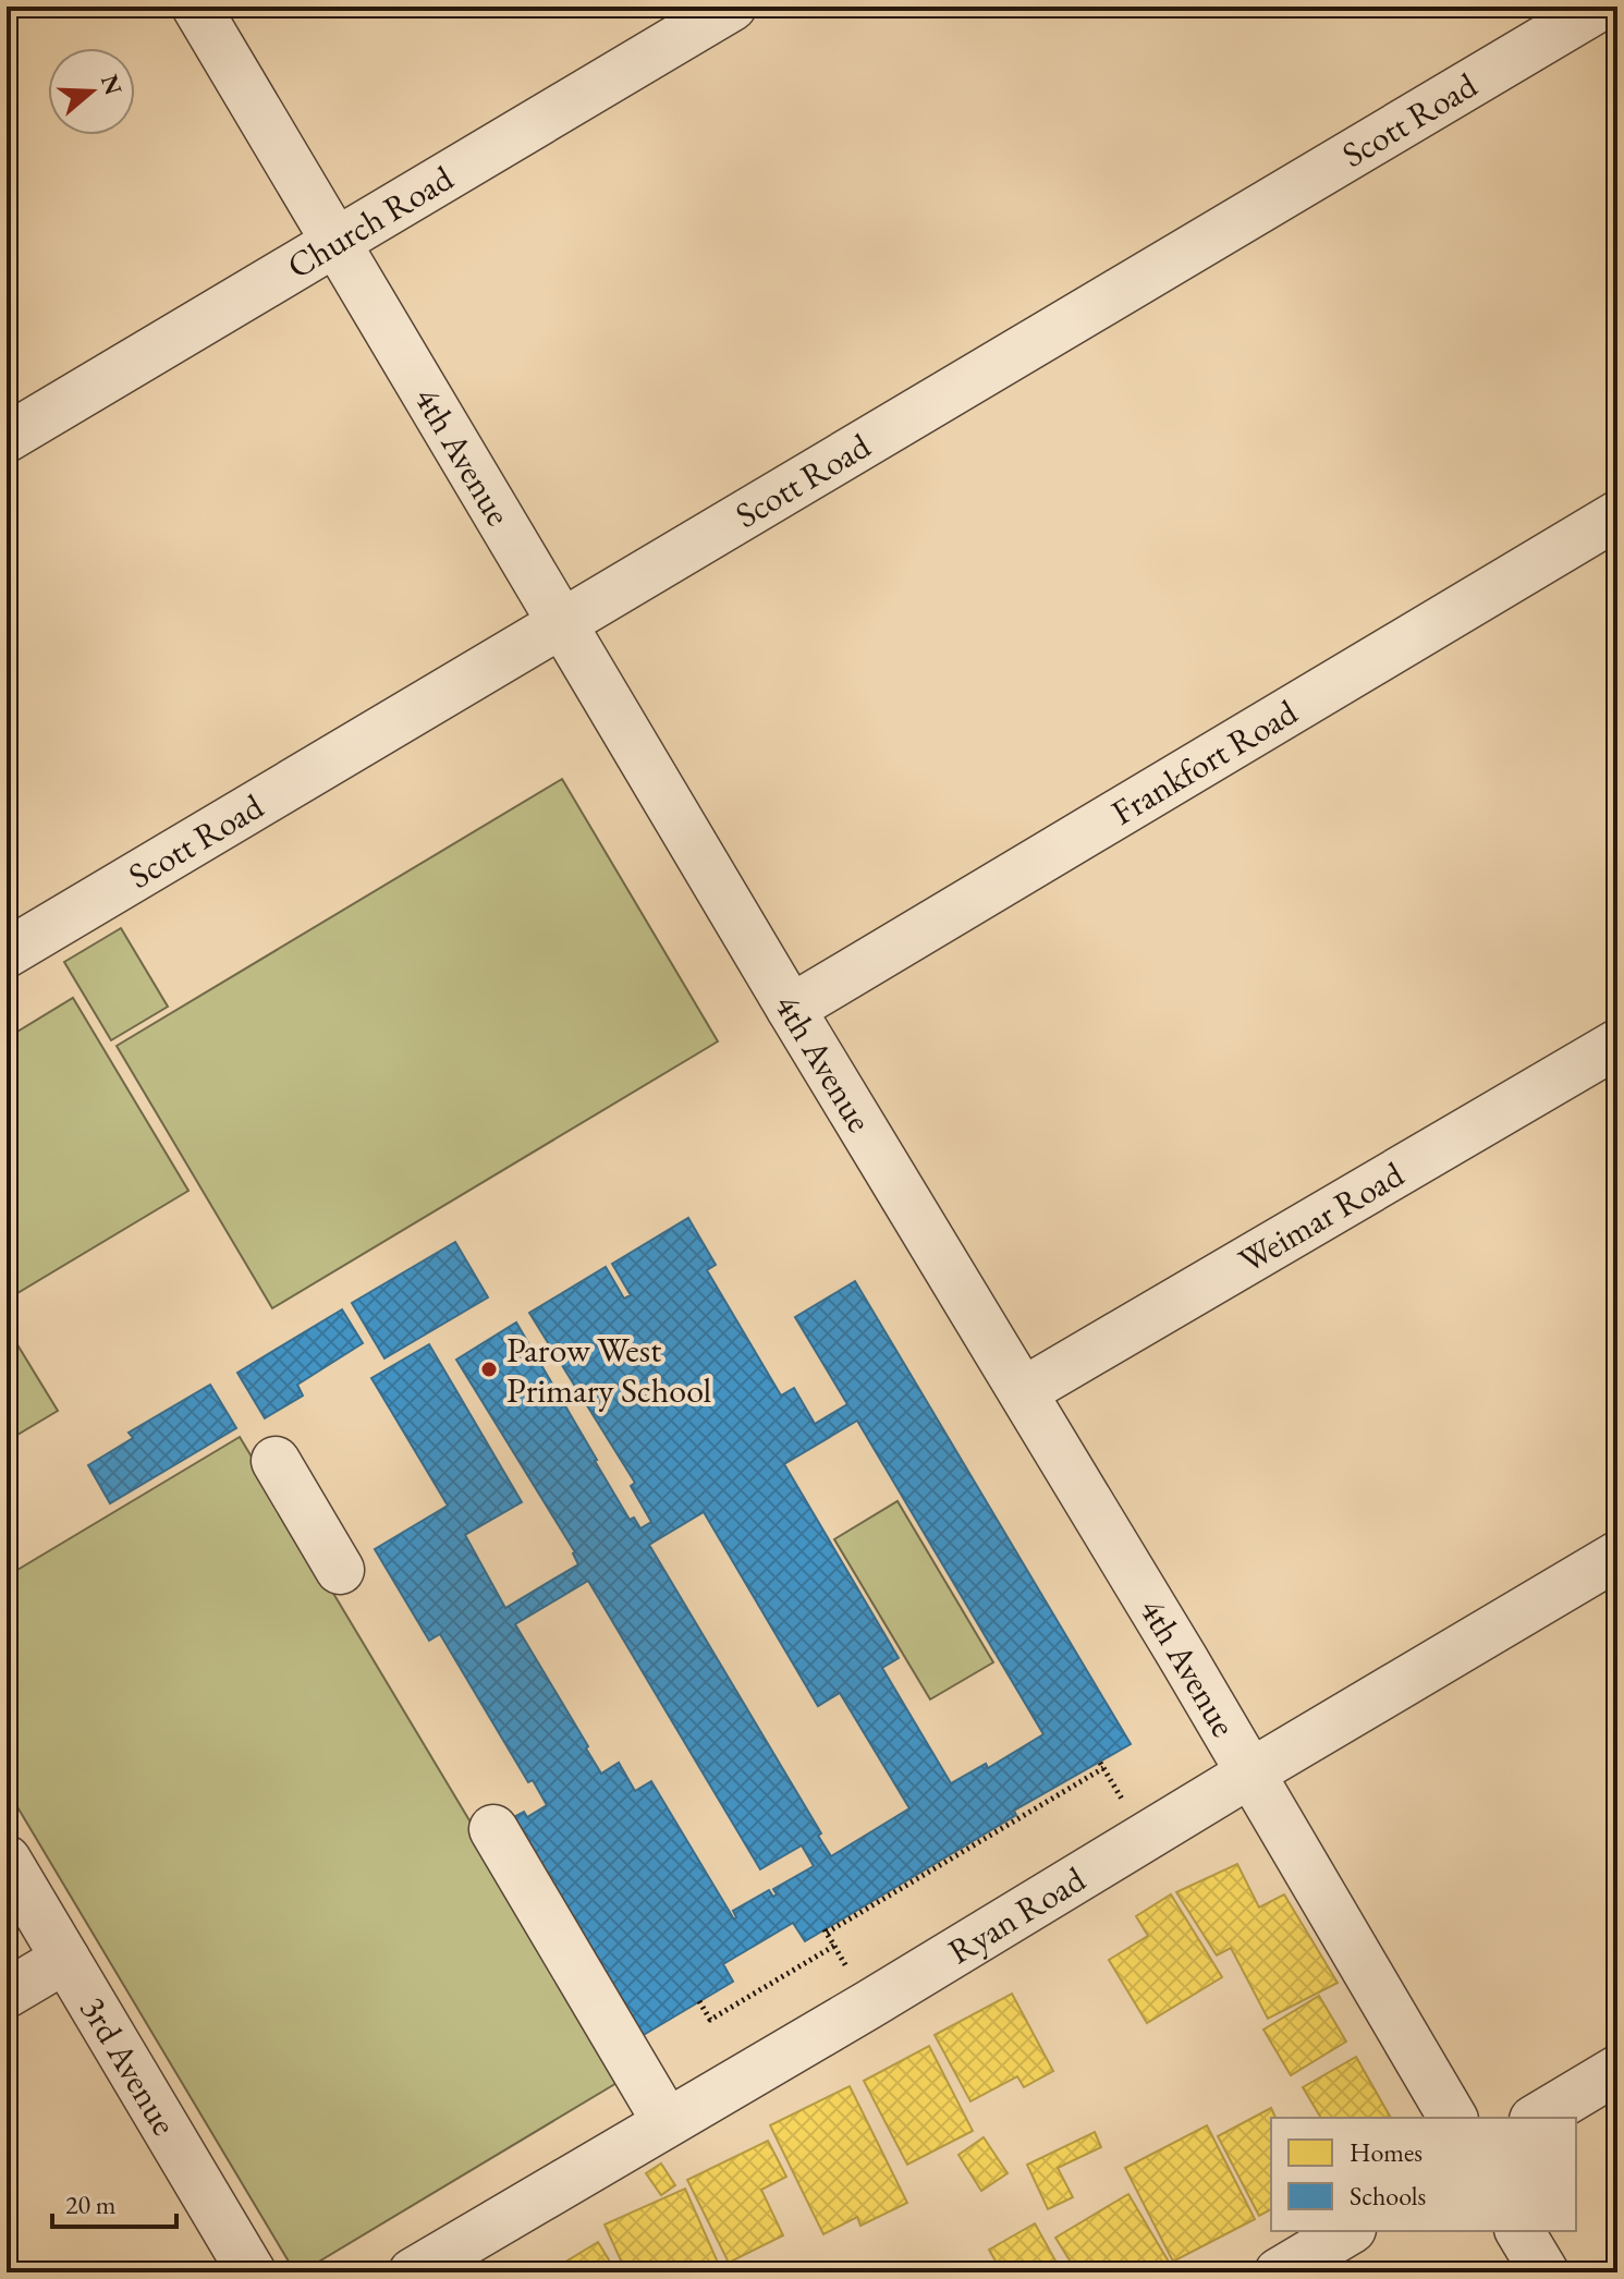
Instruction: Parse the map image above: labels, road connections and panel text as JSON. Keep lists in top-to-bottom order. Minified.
{"streets":{"street":["Scott Road","Church Road","4th Avenue","Frankfort Road","Weimar Road","Ryan Road","3rd Avenue"]},"crossings":[["Scott Road","4th Avenue"],["Church Road","4th Avenue"],["4th Avenue","Frankfort Road"],["4th Avenue","Weimar Road"],["4th Avenue","Ryan Road"]],"places":["Parow West Primary School"],"legend":["Homes","Schools"],"scale_bar":"20 m","north":"right"}
